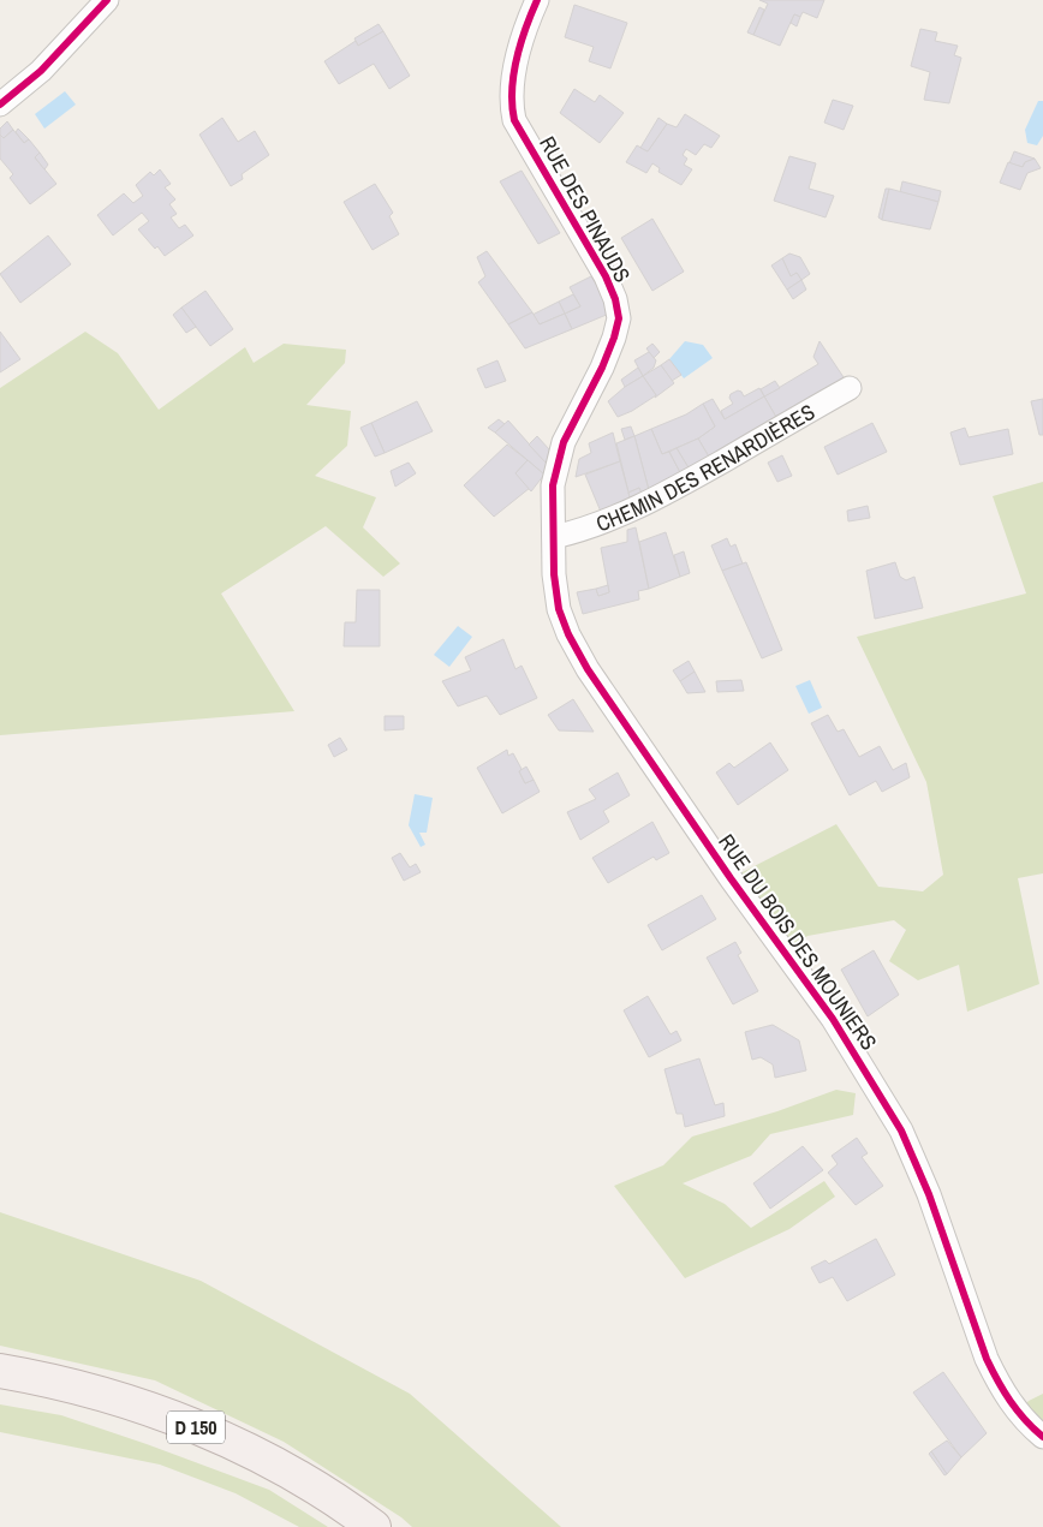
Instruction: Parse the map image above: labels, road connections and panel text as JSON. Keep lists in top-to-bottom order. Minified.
{"streets":{"main road":["D 150"],"street":["RUE DES PINAUDS","CHEMIN DES RENARDIÈRES","RUE DU BOIS DES MOUNIERS"]},"crossings":[["RUE DES PINAUDS","CHEMIN DES RENARDIÈRES"],["RUE DES PINAUDS","RUE DU BOIS DES MOUNIERS"],["CHEMIN DES RENARDIÈRES","RUE DU BOIS DES MOUNIERS"]]}
